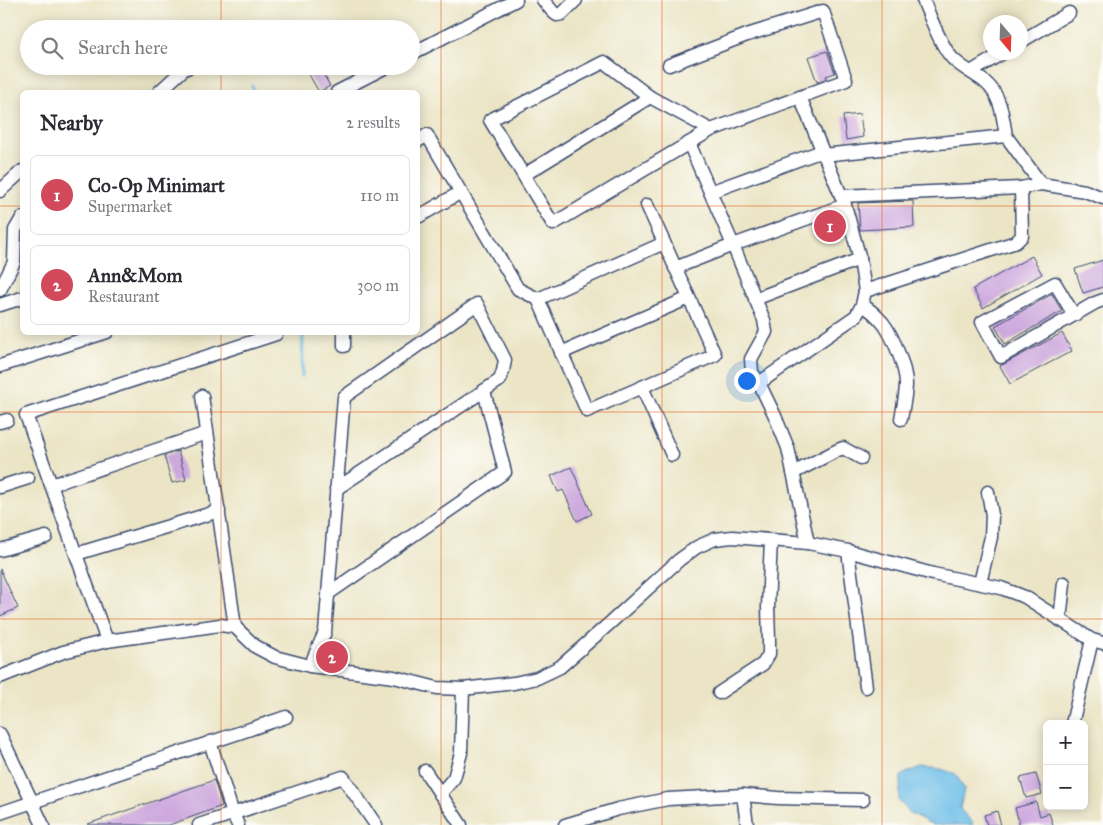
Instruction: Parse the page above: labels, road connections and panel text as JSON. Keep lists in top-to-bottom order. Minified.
{"north":"bottom","page":{"search":"Search here","heading":["Nearby","2 results"],"list":[{"mark":"1","name":"Co-Op Minimart","note":"Supermarket","value":"110 m"},{"mark":"2","name":"Ann&Mom","note":"Restaurant","value":"300 m"}],"pins":["1","2"],"map_buttons":["+","−"]}}
